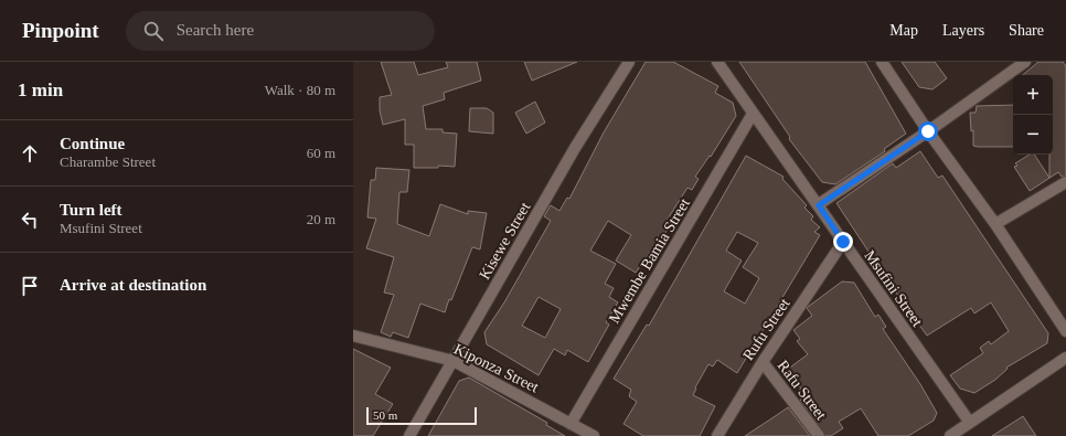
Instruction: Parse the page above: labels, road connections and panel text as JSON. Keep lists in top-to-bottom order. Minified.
{"streets":{"street":["Kisewe Street","Mwembe Bamia Street","Msufini Street","Rufu Street","Kiponza Street","Rafu Street"]},"crossings":[["Kisewe Street","Kiponza Street"],["Mwembe Bamia Street","Msufini Street"],["Mwembe Bamia Street","Kiponza Street"],["Msufini Street","Rufu Street"],["Rufu Street","Rafu Street"]],"scale_bar":"50 m","page":{"header":"Pinpoint","search":"Search here","nav":["Map","Layers","Share"],"heading":["1 min","Walk · 80 m"],"map_buttons":["+","−"],"list":[["Continue","Charambe Street","60 m"],["Turn left","Msufini Street","20 m"],"Arrive at destination"],"scale":"50 m"}}
